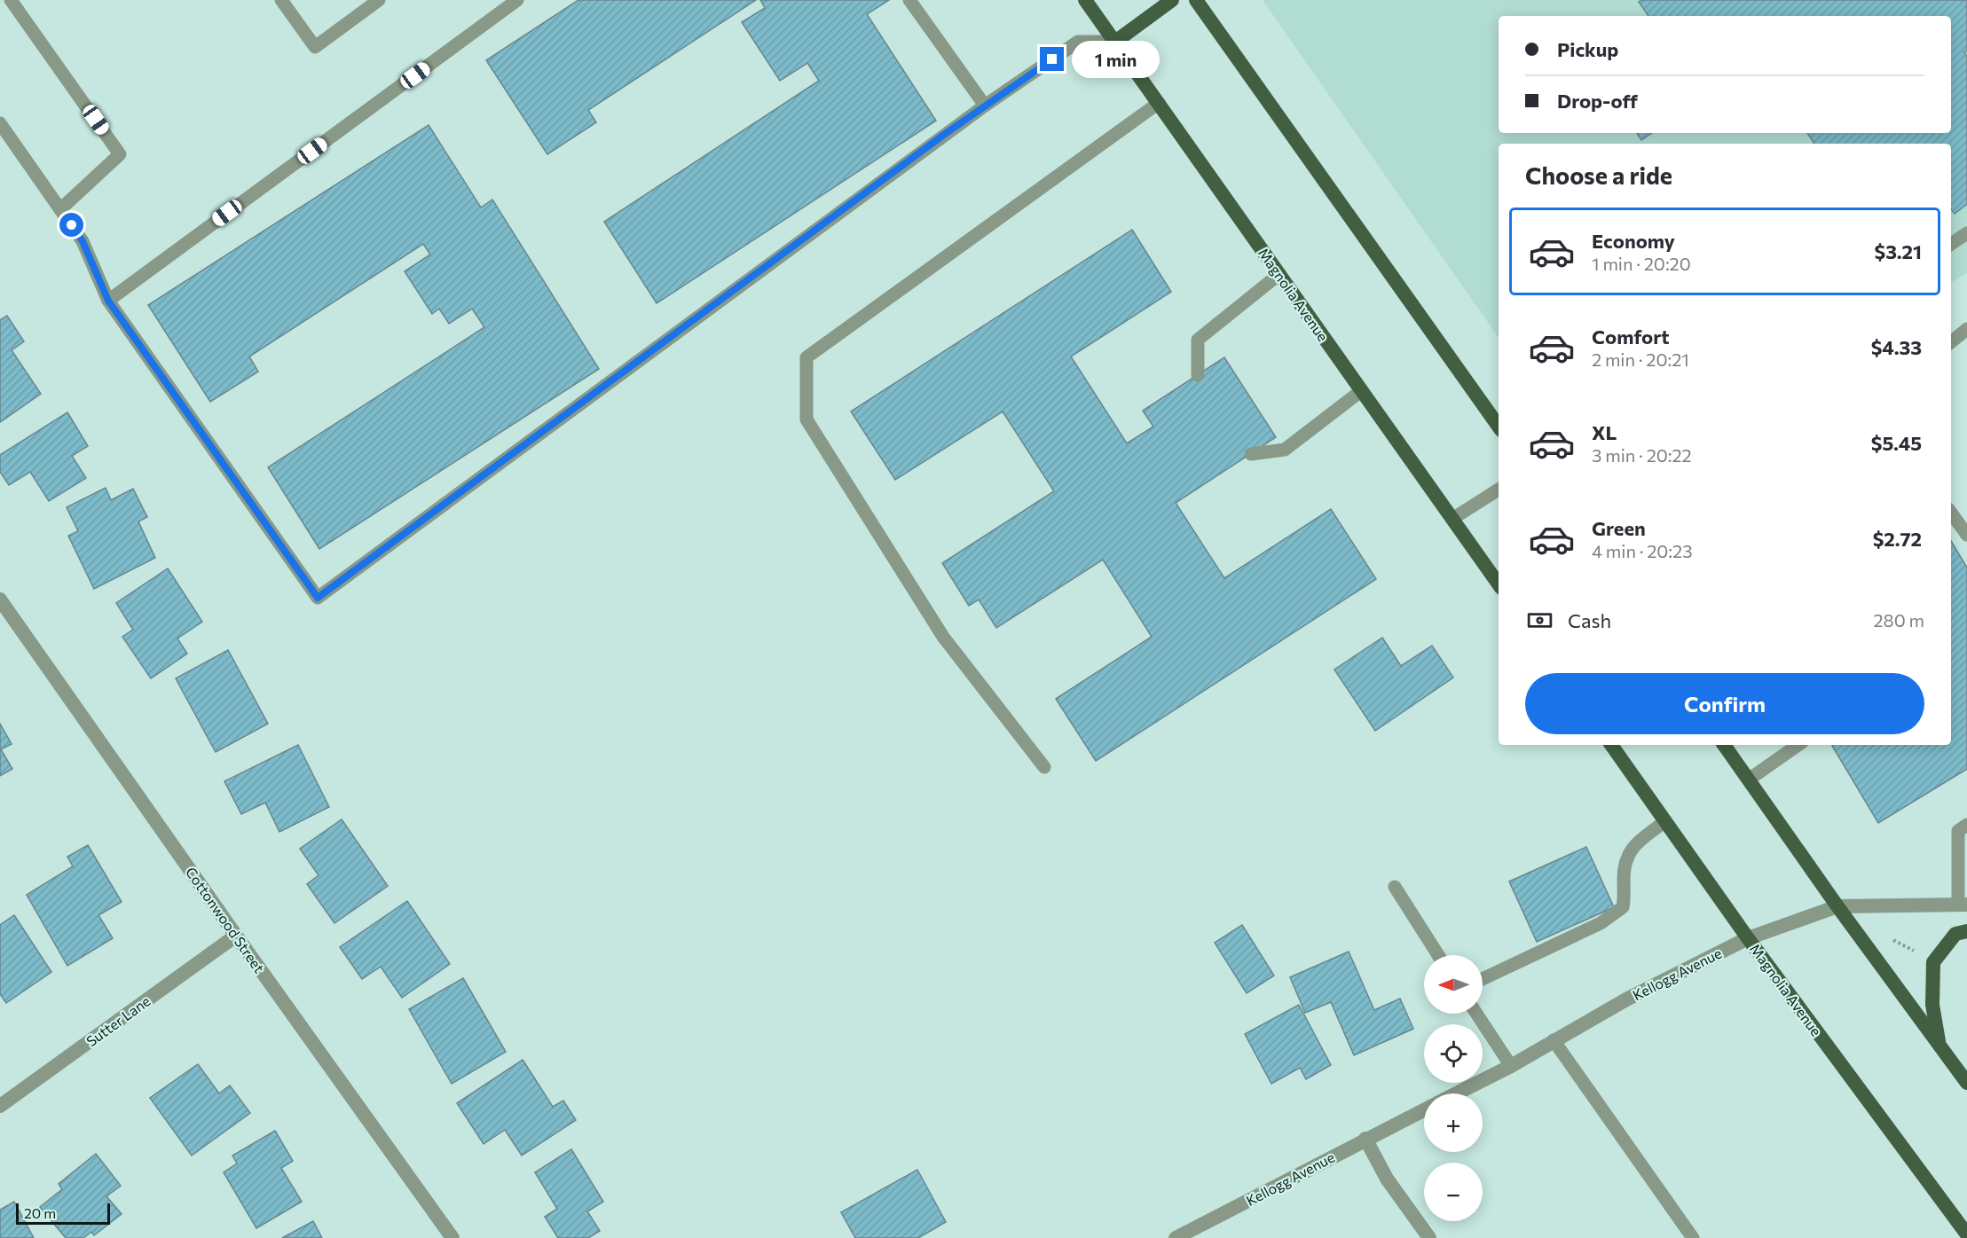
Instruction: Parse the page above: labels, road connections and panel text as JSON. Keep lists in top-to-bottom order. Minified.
{"streets":{"main road":["Magnolia Avenue"],"street":["Cottonwood Street","Kellogg Avenue","Sutter Lane"]},"crossings":[["Magnolia Avenue","Kellogg Avenue"],["Cottonwood Street","Sutter Lane"]],"scale_bar":"20 m","north":"left","page":{"banner":["Pickup","Drop-off"],"bubble":"1 min","heading":"Choose a ride","list":[{"name":"Economy","note":"1 min · 20:20","value":"$3.21"},{"name":"Comfort","note":"2 min · 20:21","value":"$4.33"},{"name":"XL","note":"3 min · 20:22","value":"$5.45"},{"name":"Green","note":"4 min · 20:23","value":"$2.72"}],"pay":["Cash","280 m"],"buttons":"Confirm","map_buttons":["+","−"],"scale":"20 m"}}
